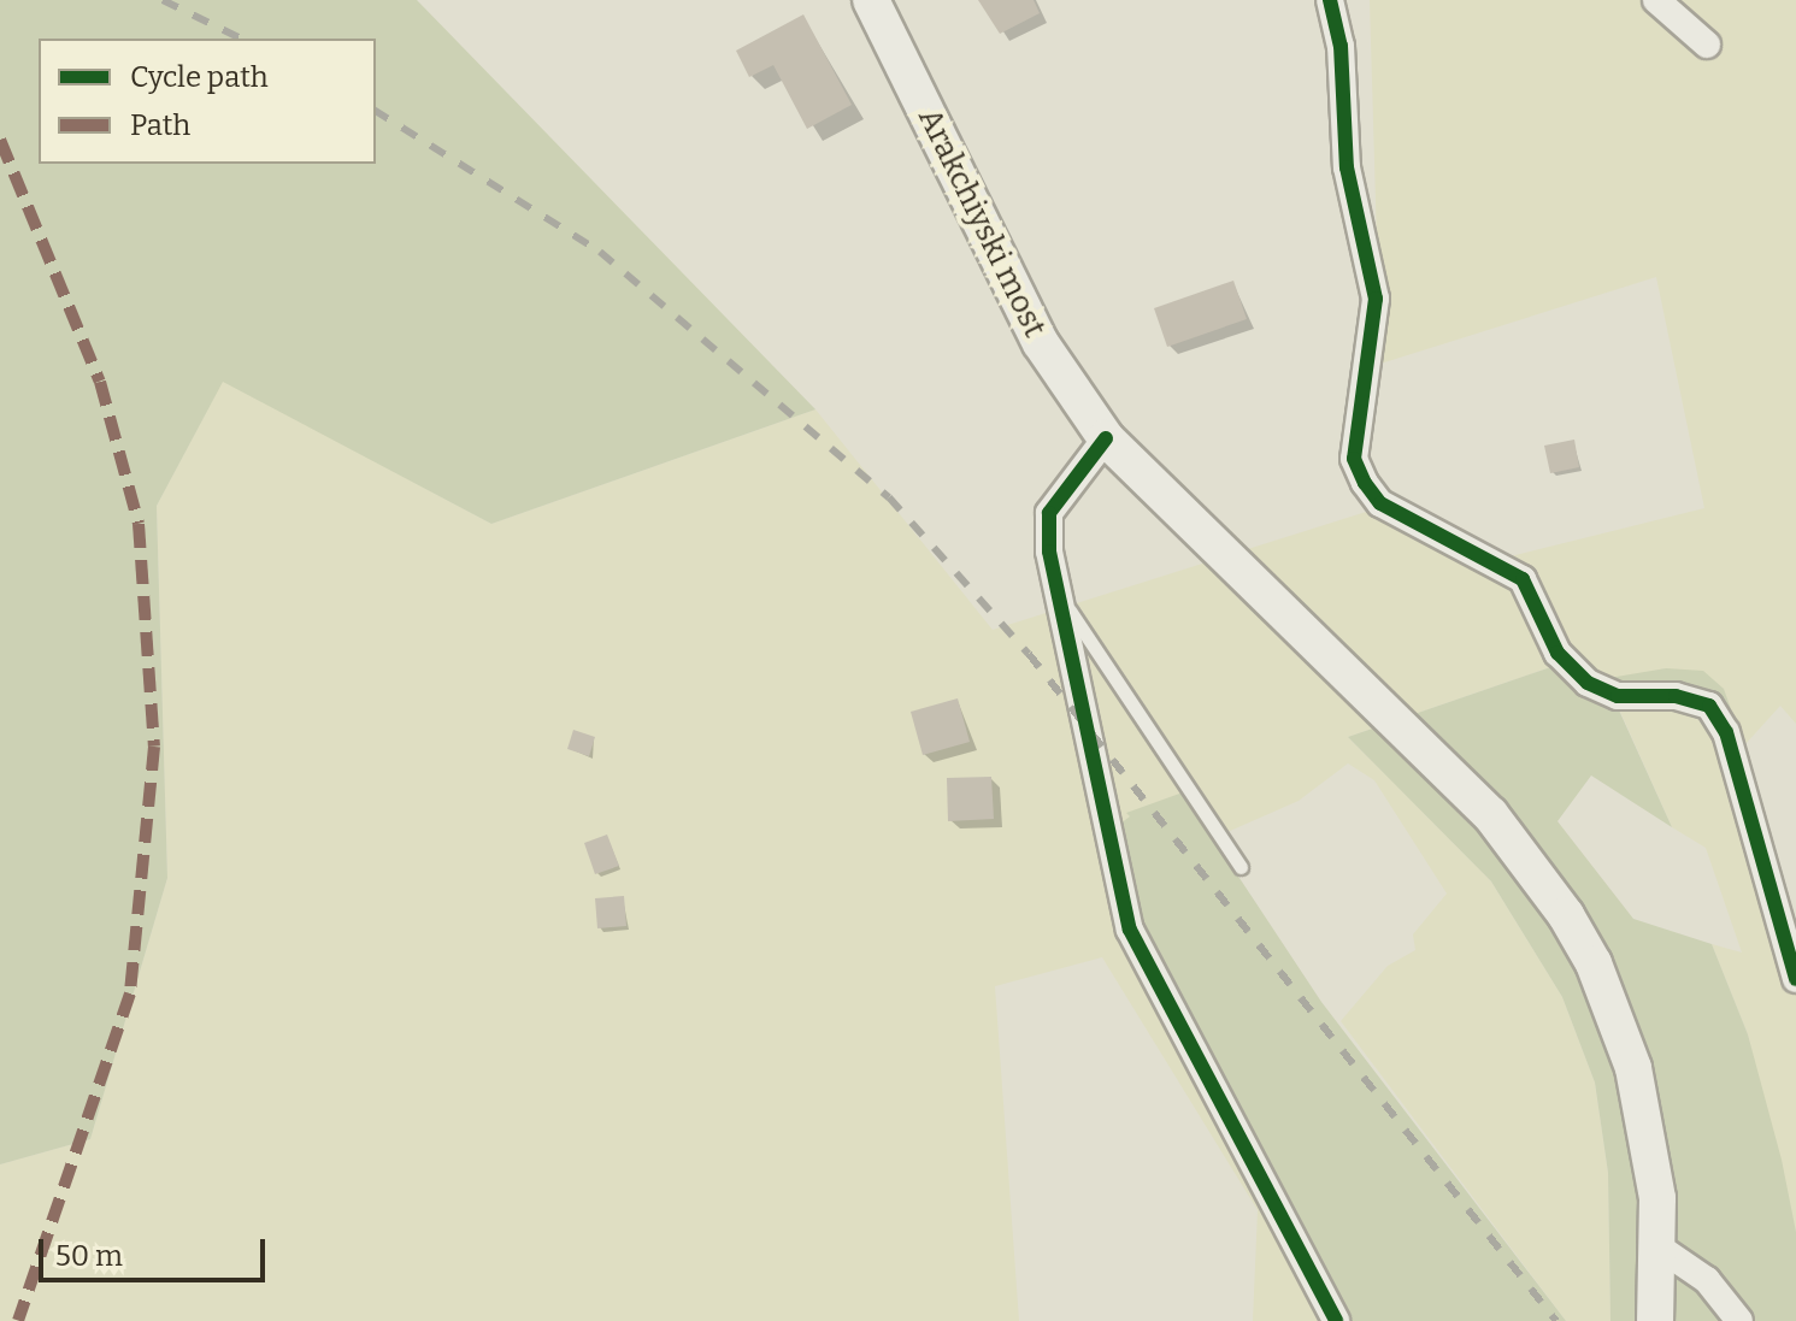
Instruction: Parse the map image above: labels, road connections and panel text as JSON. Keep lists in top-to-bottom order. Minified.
{"streets":{"main road":["Arakchiyski most"]},"legend":["Cycle path","Path"],"scale_bar":"50 m"}
